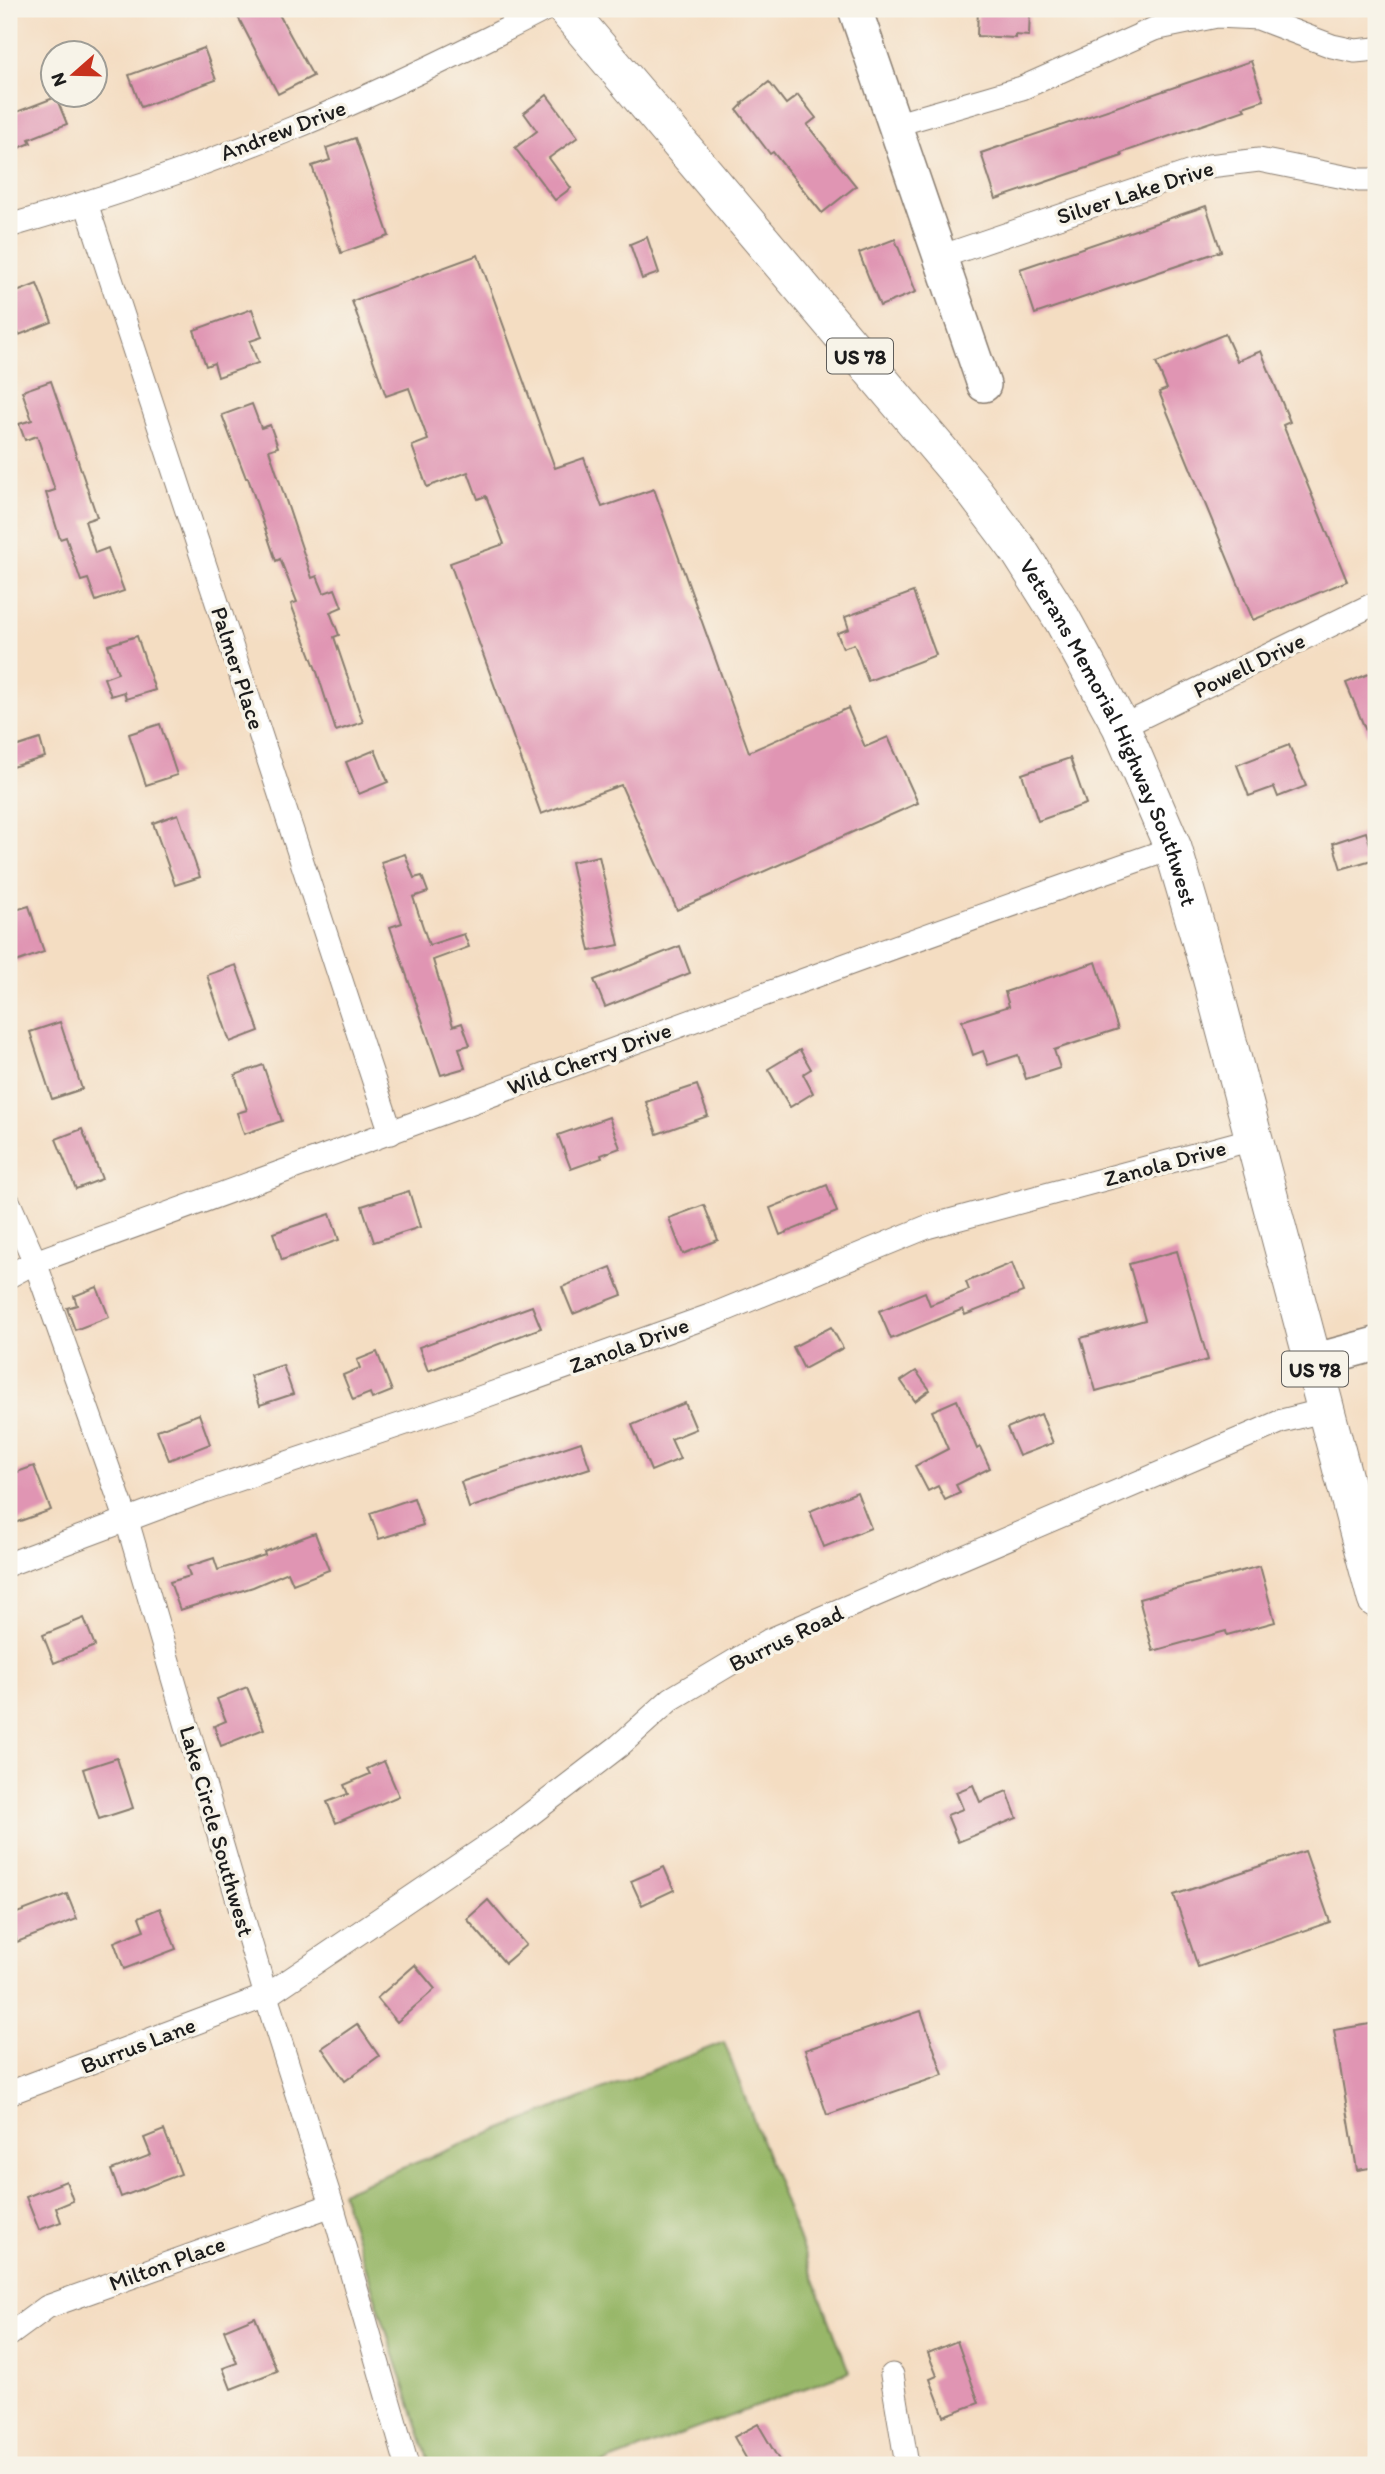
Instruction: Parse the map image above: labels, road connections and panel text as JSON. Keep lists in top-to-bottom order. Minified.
{"streets":{"main road":["US 78","Veterans Memorial Highway Southwest"],"street":["Andrew Drive","Silver Lake Drive","Powell Drive","Palmer Place","Wild Cherry Drive","Zanola Drive","Burrus Road","Lake Circle Southwest","Burrus Lane","Milton Place"]},"crossings":[["Andrew Drive","Palmer Place"],["Powell Drive","Veterans Memorial Highway Southwest"],["Palmer Place","Wild Cherry Drive"],["Veterans Memorial Highway Southwest","Wild Cherry Drive"],["Veterans Memorial Highway Southwest","Zanola Drive"],["Veterans Memorial Highway Southwest","Burrus Road"],["Wild Cherry Drive","Lake Circle Southwest"],["Zanola Drive","Lake Circle Southwest"],["Burrus Road","Lake Circle Southwest"],["Burrus Road","Burrus Lane"],["Lake Circle Southwest","Burrus Lane"],["Lake Circle Southwest","Milton Place"]],"north":"left"}
